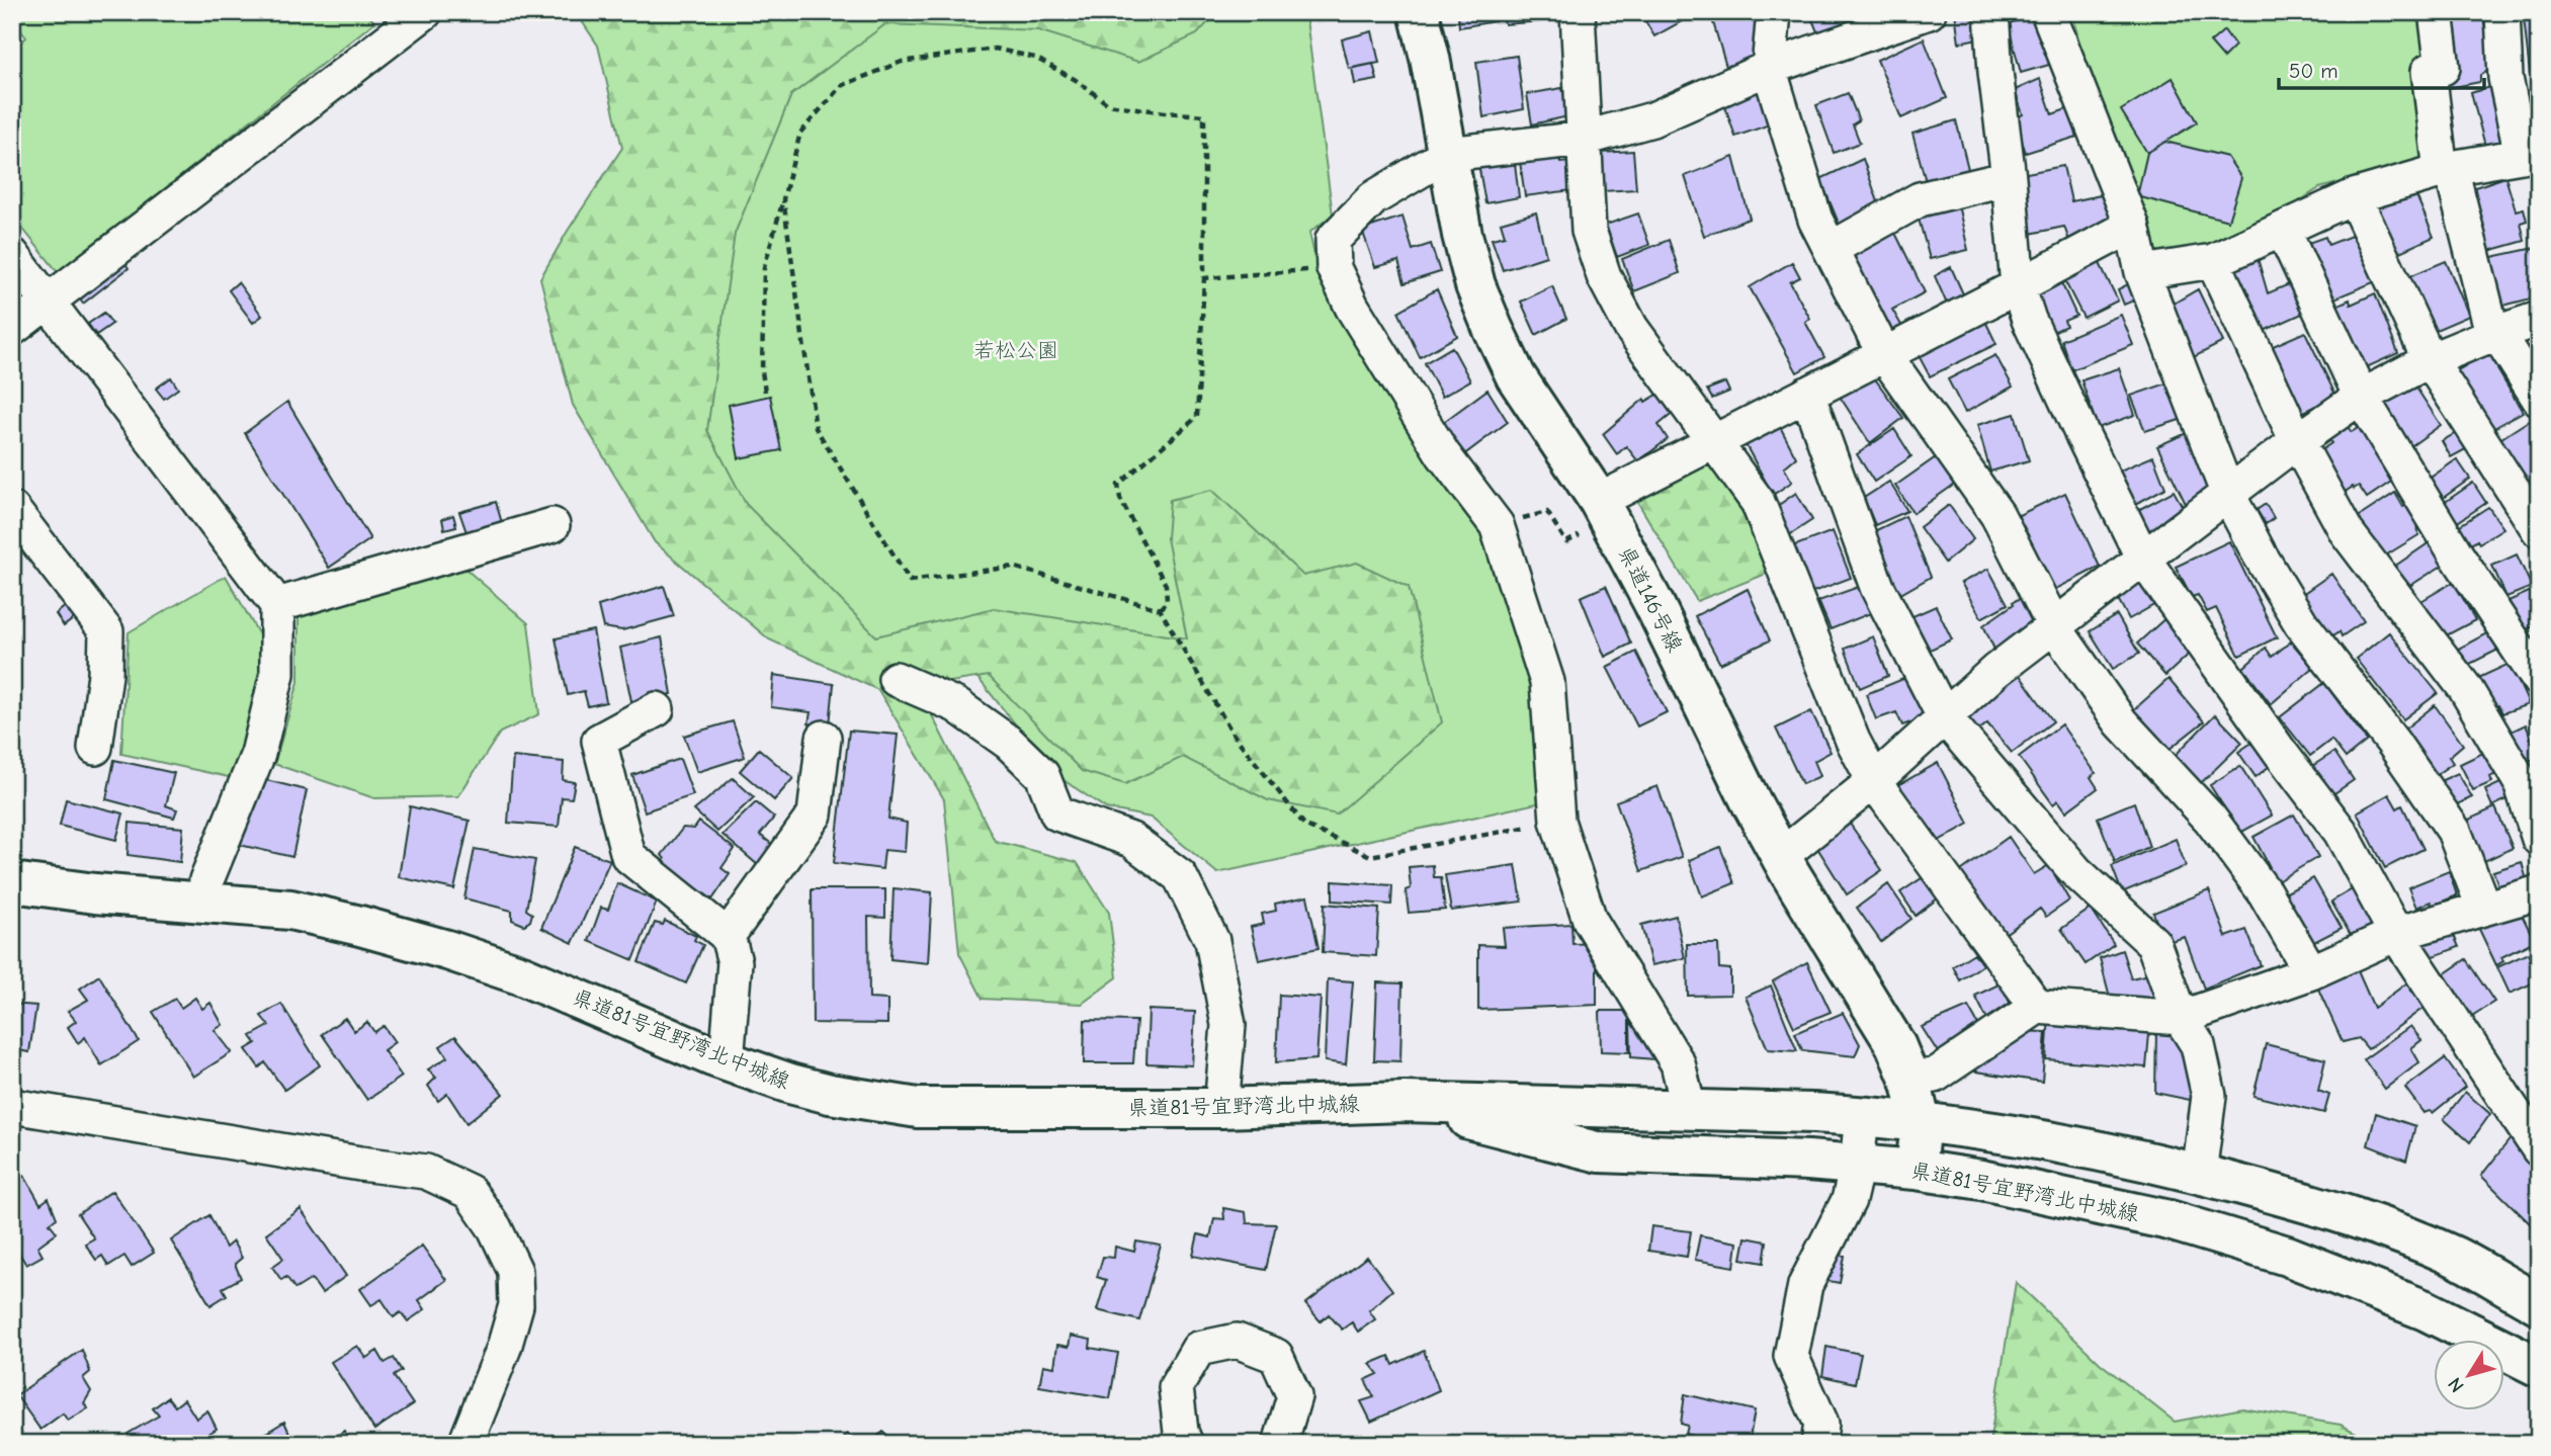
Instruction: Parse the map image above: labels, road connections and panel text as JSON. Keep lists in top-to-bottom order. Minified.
{"streets":{"main road":["県道146号線","県道81号宜野湾北中城線"]},"crossings":[["県道146号線","県道81号宜野湾北中城線"]],"parks":["若松公園"],"scale_bar":"50 m","north":"bottom left"}
